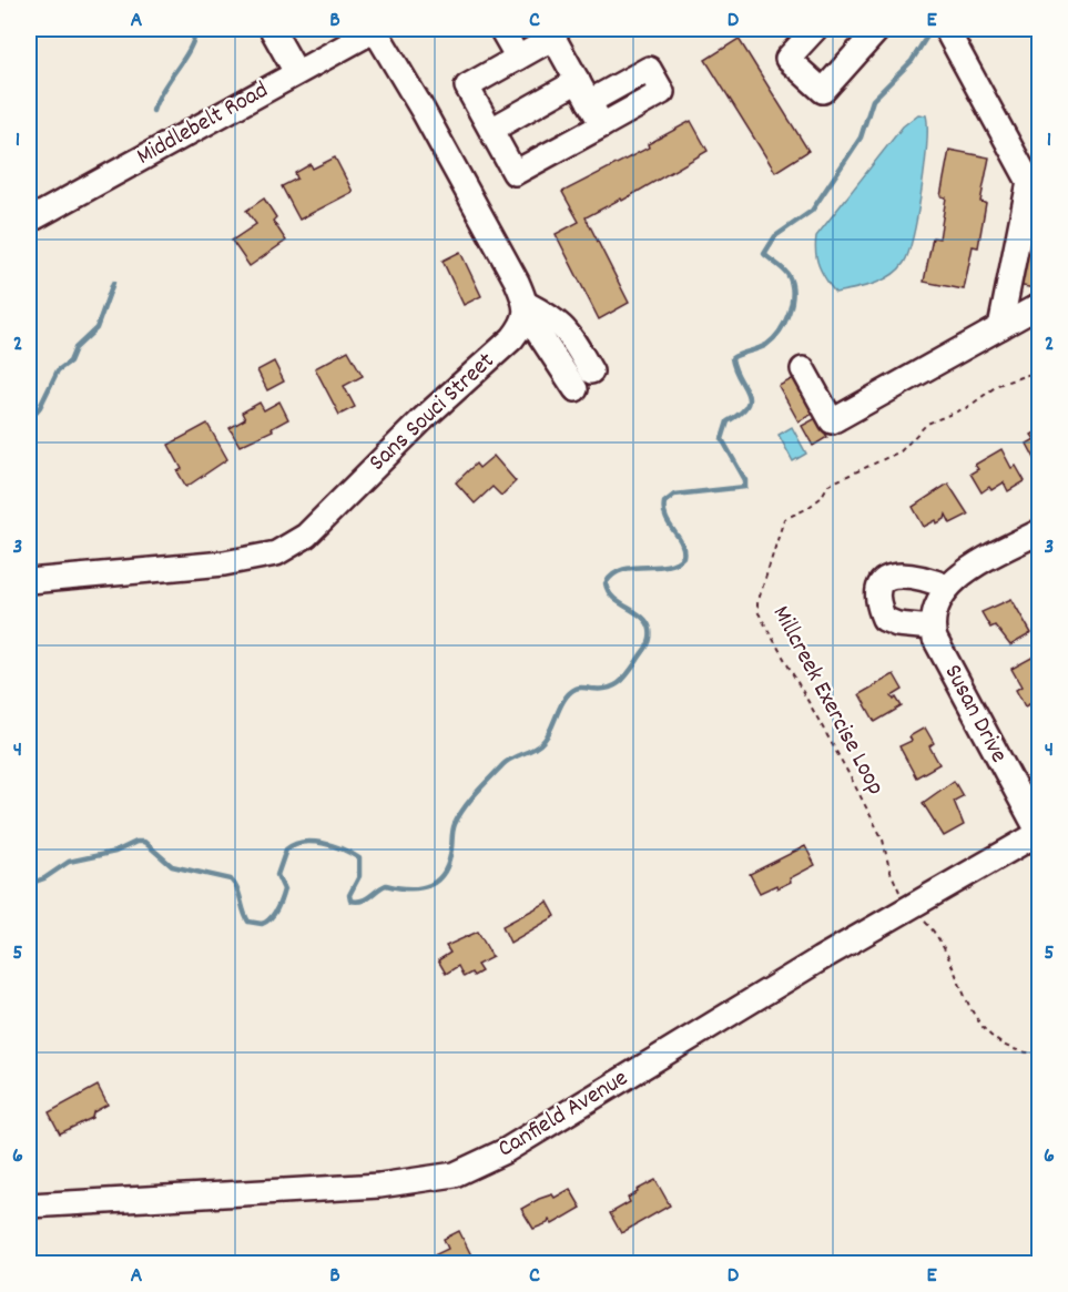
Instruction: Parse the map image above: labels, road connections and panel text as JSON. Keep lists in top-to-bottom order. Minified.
{"streets":{"street":["Middlebelt Road","Sans Souci Street","Susan Drive","Canfield Avenue"],"path":["Millcreek Exercise Loop"]},"crossings":[["Millcreek Exercise Loop","Canfield Avenue"],["Susan Drive","Canfield Avenue"]],"grid":{"columns":["A","B","C","D","E"],"rows":["1","2","3","4","5","6"]}}
